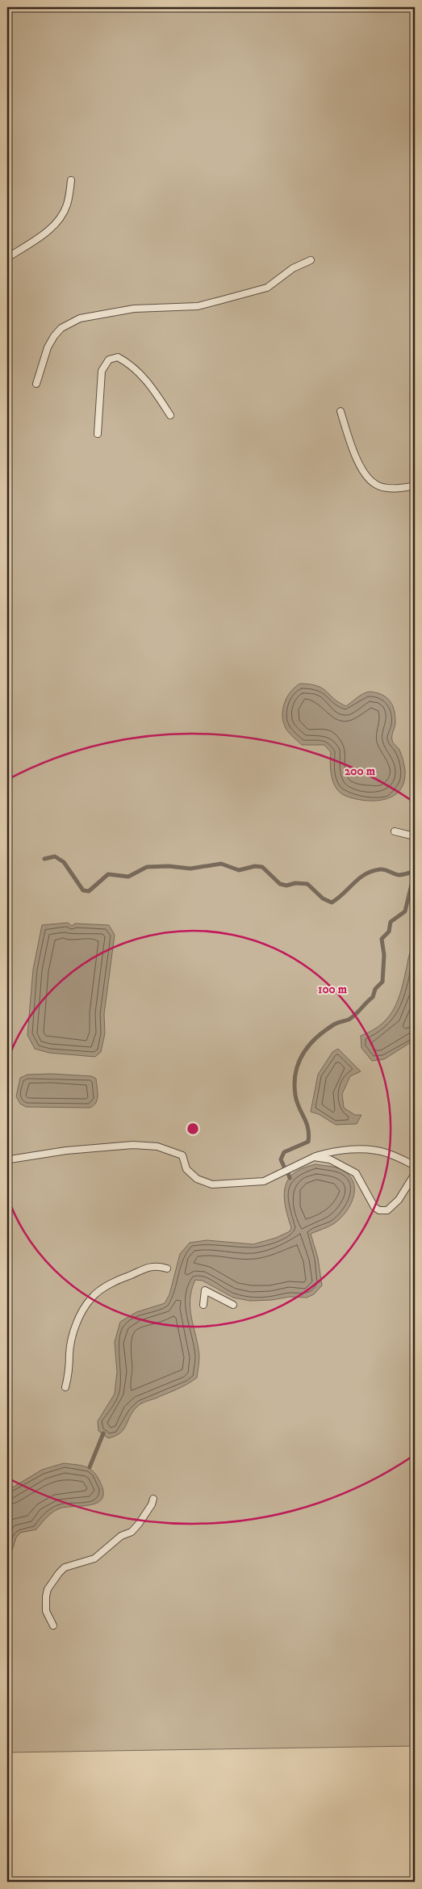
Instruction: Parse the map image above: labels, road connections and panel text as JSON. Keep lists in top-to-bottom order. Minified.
{"rings":["200 m","100 m"]}
